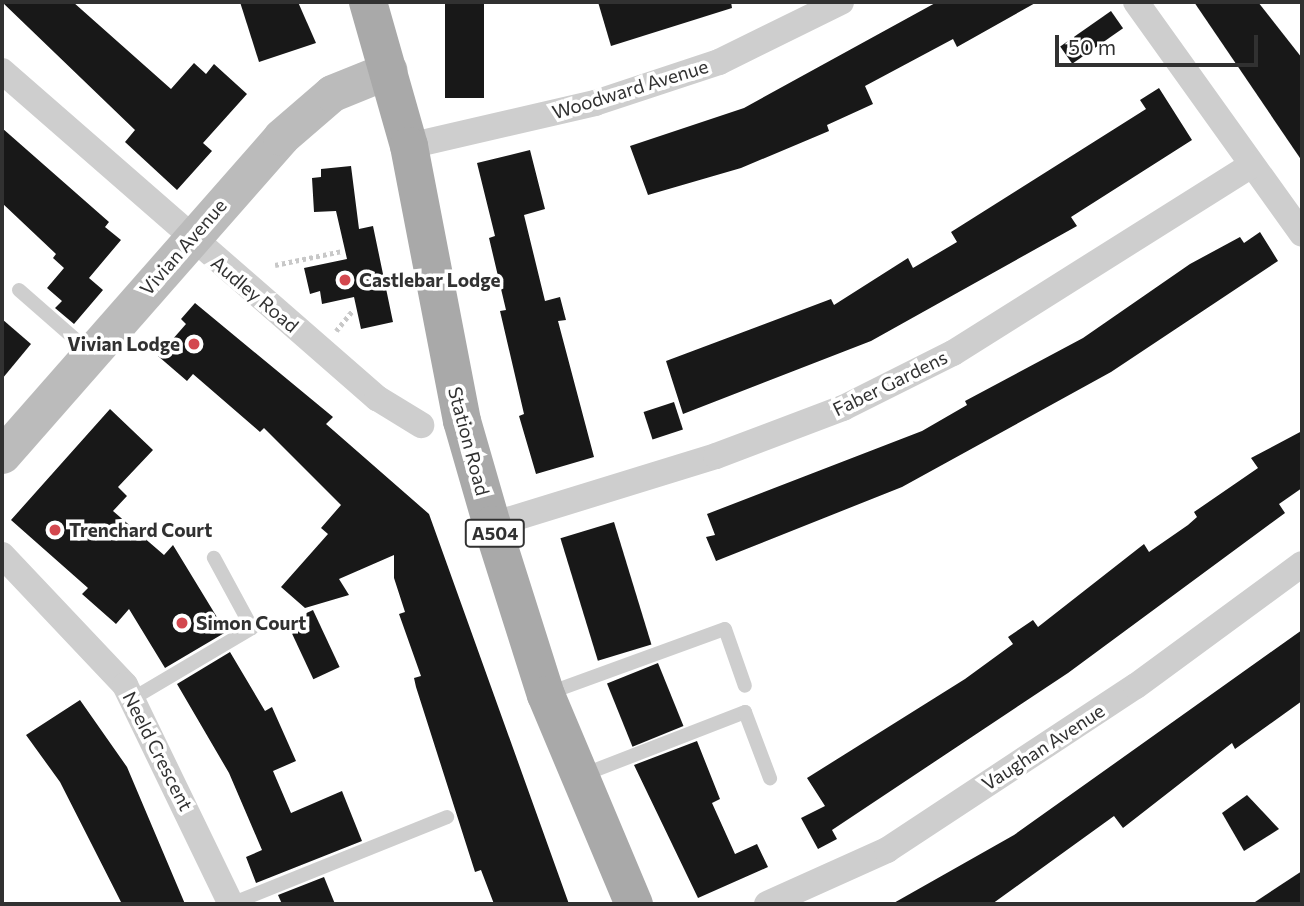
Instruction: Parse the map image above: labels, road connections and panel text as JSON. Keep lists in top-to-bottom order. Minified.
{"streets":{"main road":["Station Road","A504"],"street":["Woodward Avenue","Vivian Avenue","Audley Road","Faber Gardens","Vaughan Avenue","Neeld Crescent"]},"crossings":[["Woodward Avenue","Station Road"],["Vivian Avenue","Audley Road"],["Vivian Avenue","Station Road"],["Faber Gardens","Station Road"]],"places":["Castlebar Lodge","Vivian Lodge","Trenchard Court","Simon Court"],"scale_bar":"50 m"}
